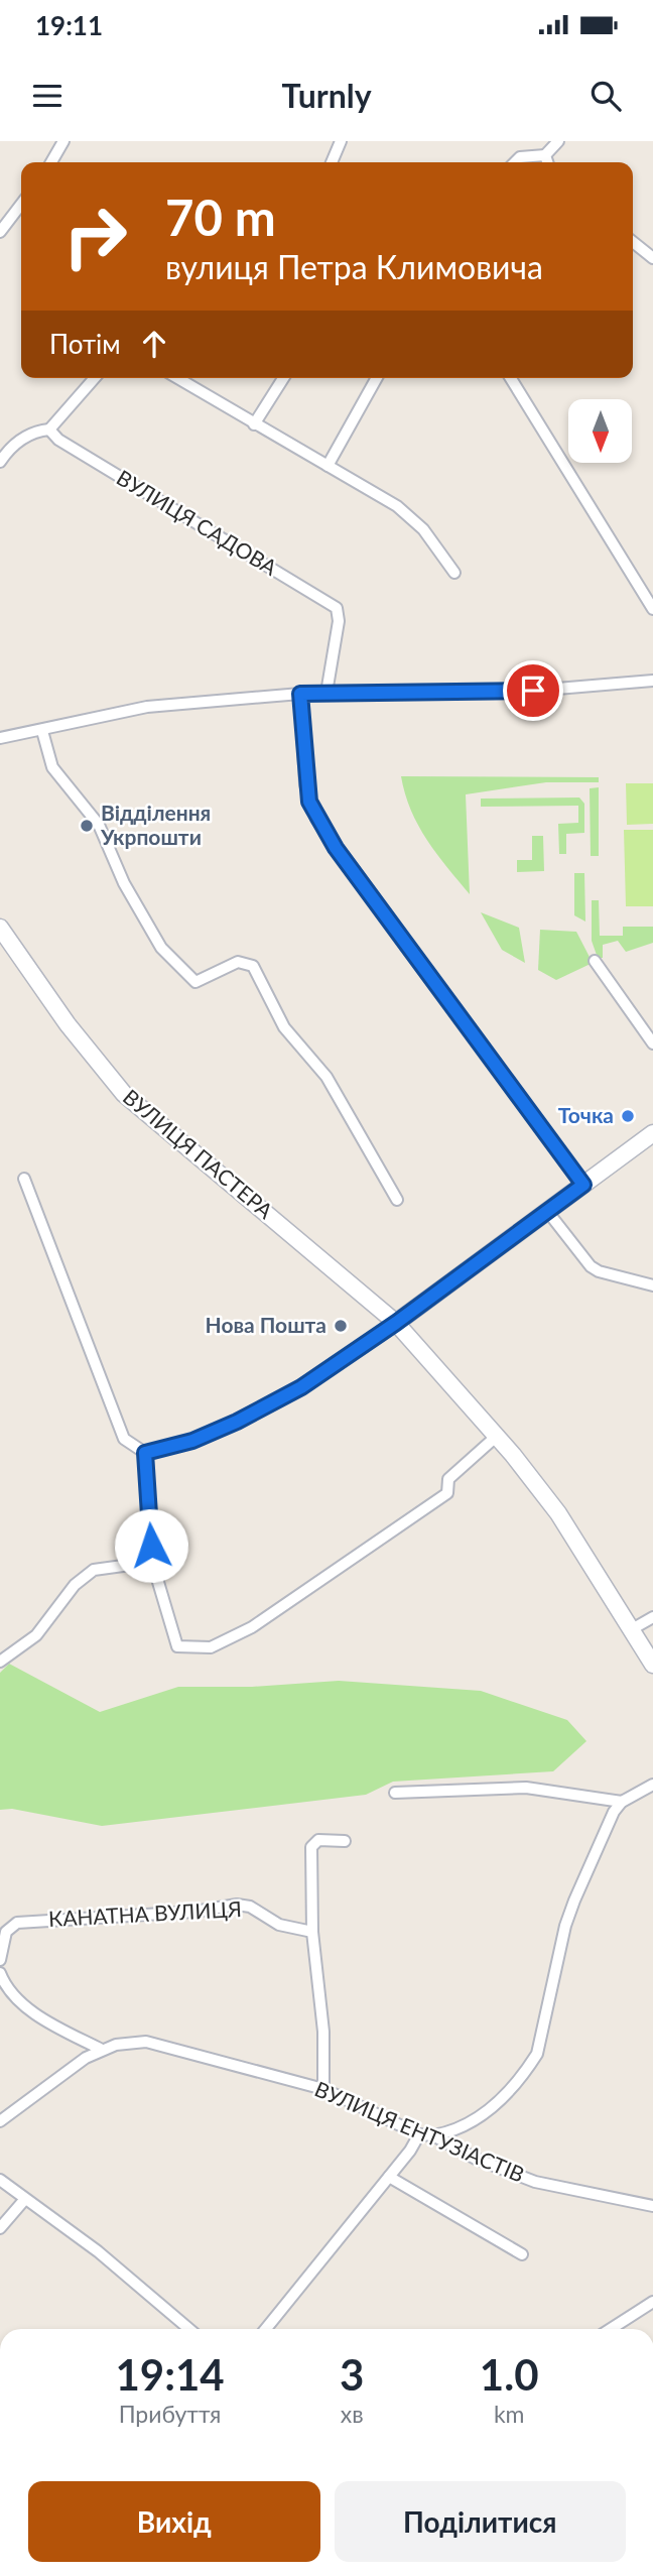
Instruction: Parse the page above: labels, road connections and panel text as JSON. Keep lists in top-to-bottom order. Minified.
{"streets":{"street":["ВУЛИЦЯ САДОВА","ВУЛИЦЯ ПАСТЕРА","КАНАТНА ВУЛИЦЯ","ВУЛИЦЯ ЕНТУЗІАСТІВ"]},"places":["Відділення Укрпошти","Точка","Нова Пошта"],"north":"bottom","page":{"status":"19:11","header":"Turnly","turn":["70 m","вулиця Петра Климовича"],"then":"Потім","eta":["19:14","Прибуття","3","хв","1.0","km"],"buttons":["Вихід","Поділитися"]}}
